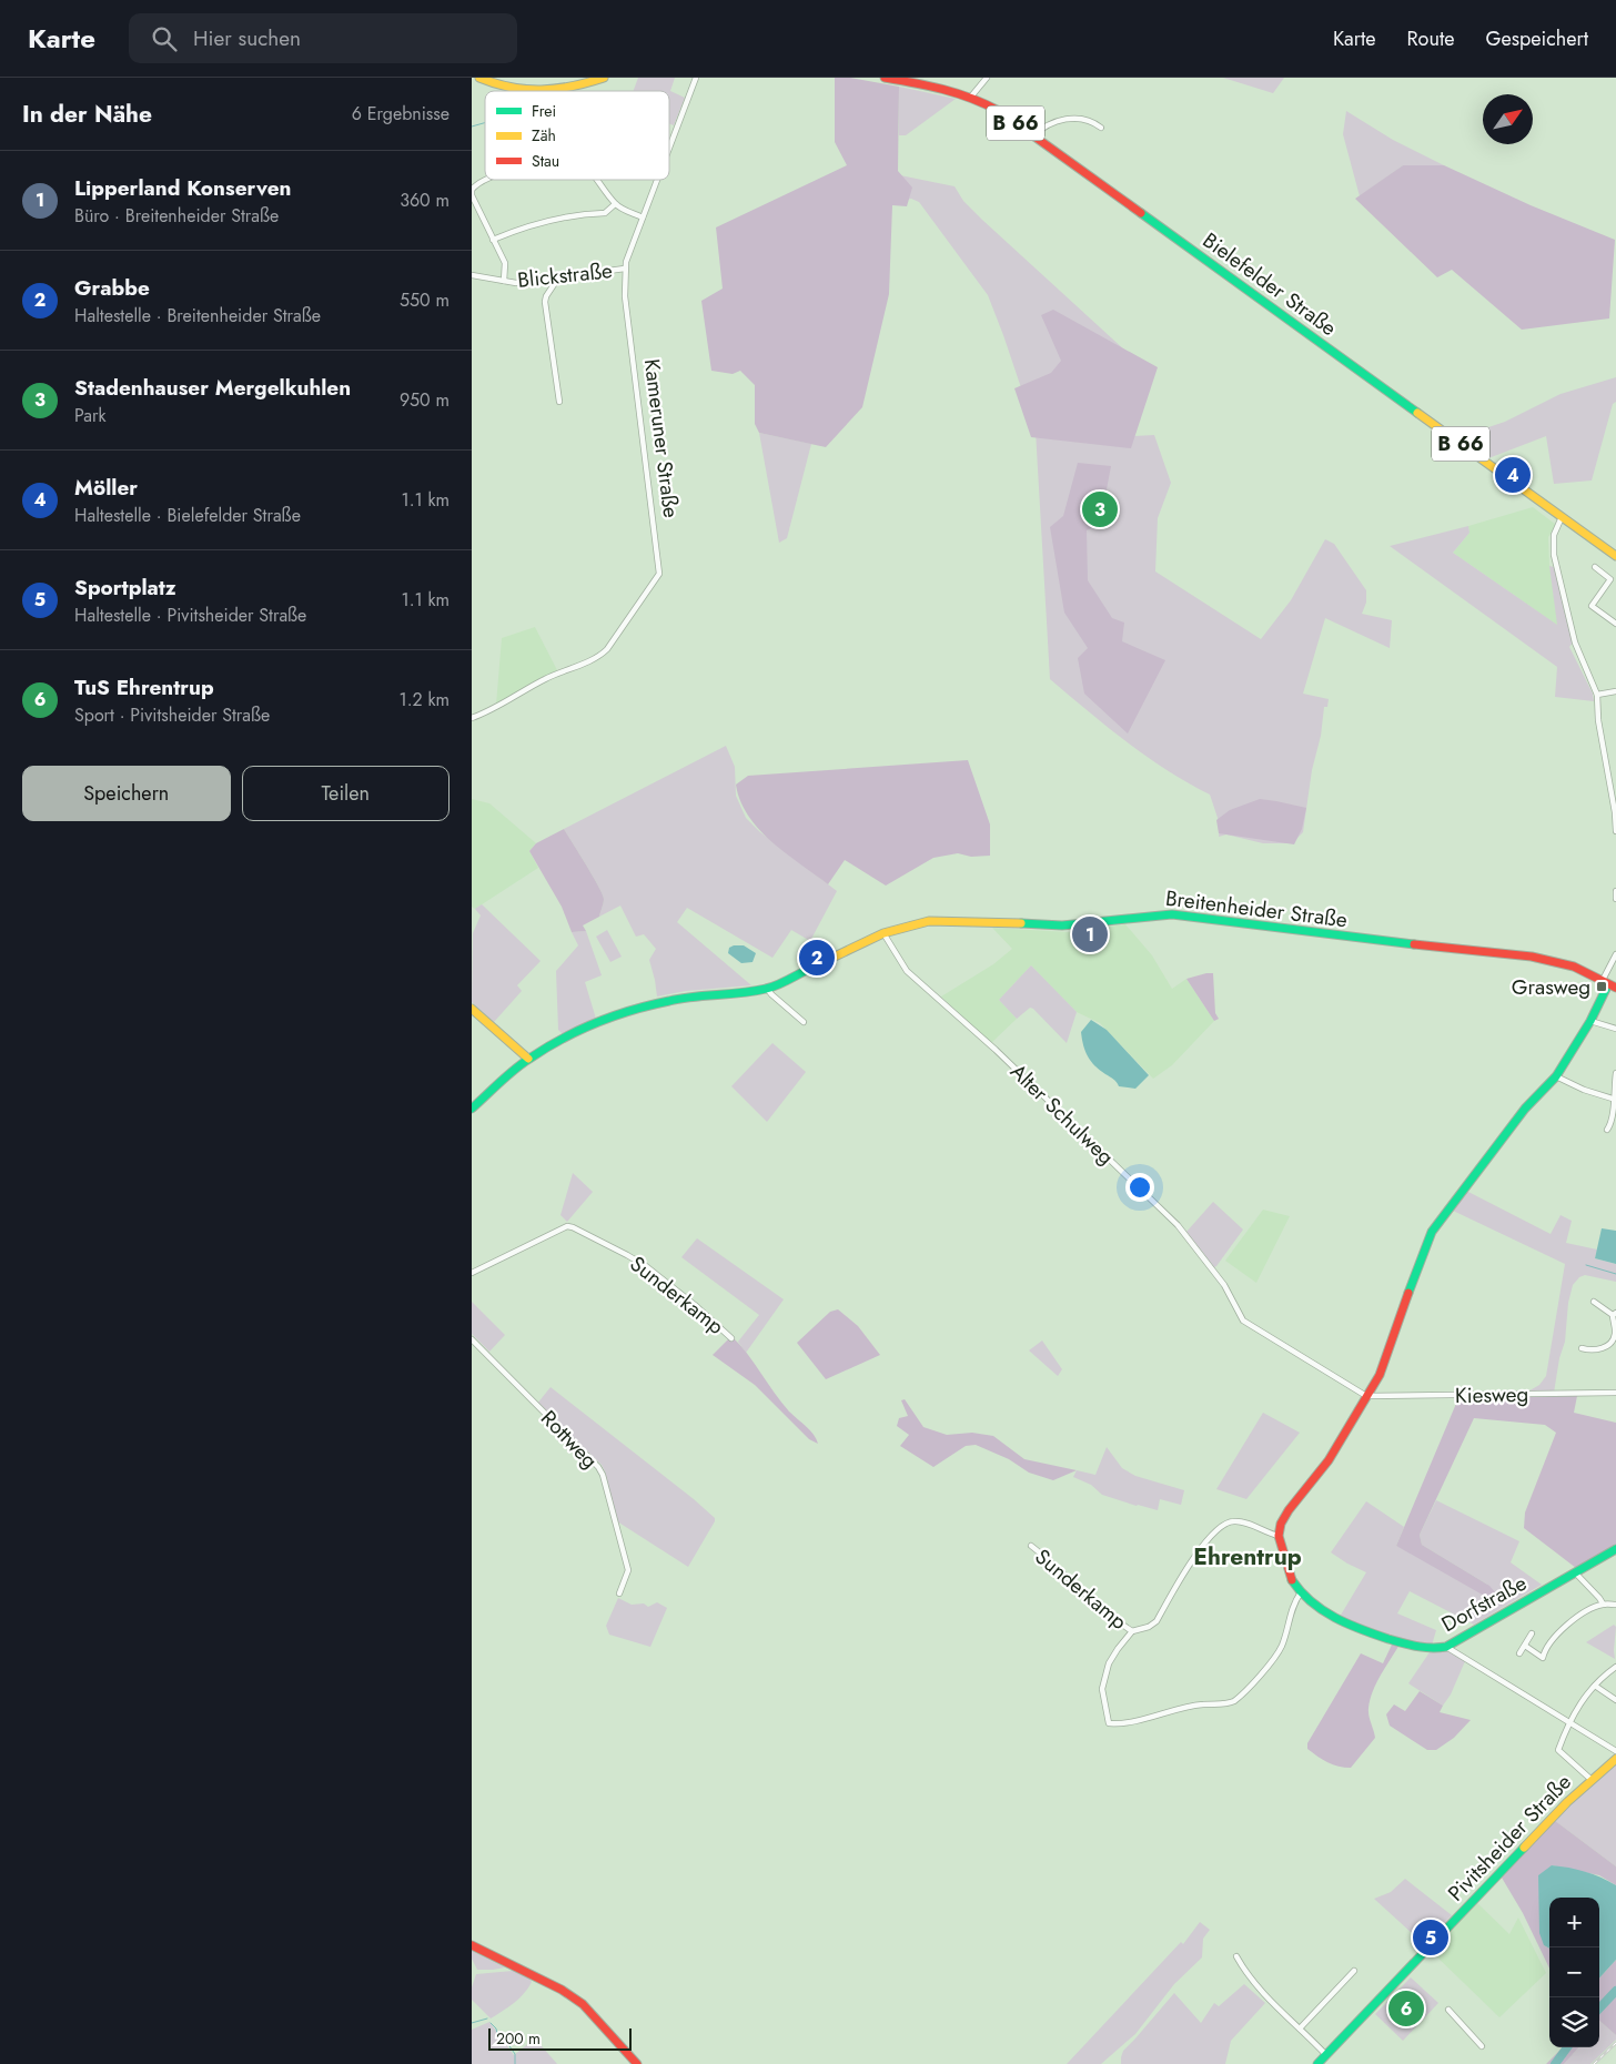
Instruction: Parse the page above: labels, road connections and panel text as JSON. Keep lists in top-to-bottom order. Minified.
{"streets":{"street":["B 66","Blickstraße","Bielefelder Straße","Kameruner Straße","Breitenheider Straße","Alter Schulweg","Sunderkamp","Kiesweg","Rottweg","Dorfstraße","Pivitsheider Straße"]},"crossings":[["Blickstraße","Kameruner Straße"],["Breitenheider Straße","Alter Schulweg"],["Alter Schulweg","Kiesweg"]],"districts":["Ehrentrup"],"places":{"transit":["Grasweg"]},"legend":["Frei","Zäh","Stau"],"scale_bar":"200 m","north":"top right","page":{"header":"Karte","search":"Hier suchen","nav":["Karte","Route","Gespeichert"],"heading":["In der Nähe","6 Ergebnisse"],"list":[{"mark":"1","name":"Lipperland Konserven","note":"Büro · Breitenheider Straße","value":"360 m"},{"mark":"2","name":"Grabbe","note":"Haltestelle · Breitenheider Straße","value":"550 m"},{"mark":"3","name":"Stadenhauser Mergelkuhlen","note":"Park","value":"950 m"},{"mark":"4","name":"Möller","note":"Haltestelle · Bielefelder Straße","value":"1.1 km"},{"mark":"5","name":"Sportplatz","note":"Haltestelle · Pivitsheider Straße","value":"1.1 km"},{"mark":"6","name":"TuS Ehrentrup","note":"Sport · Pivitsheider Straße","value":"1.2 km"}],"pins":["4","3","1","2","5","6"],"buttons":["Speichern","Teilen"],"map_buttons":["+","−"],"scale":"200 m"}}
